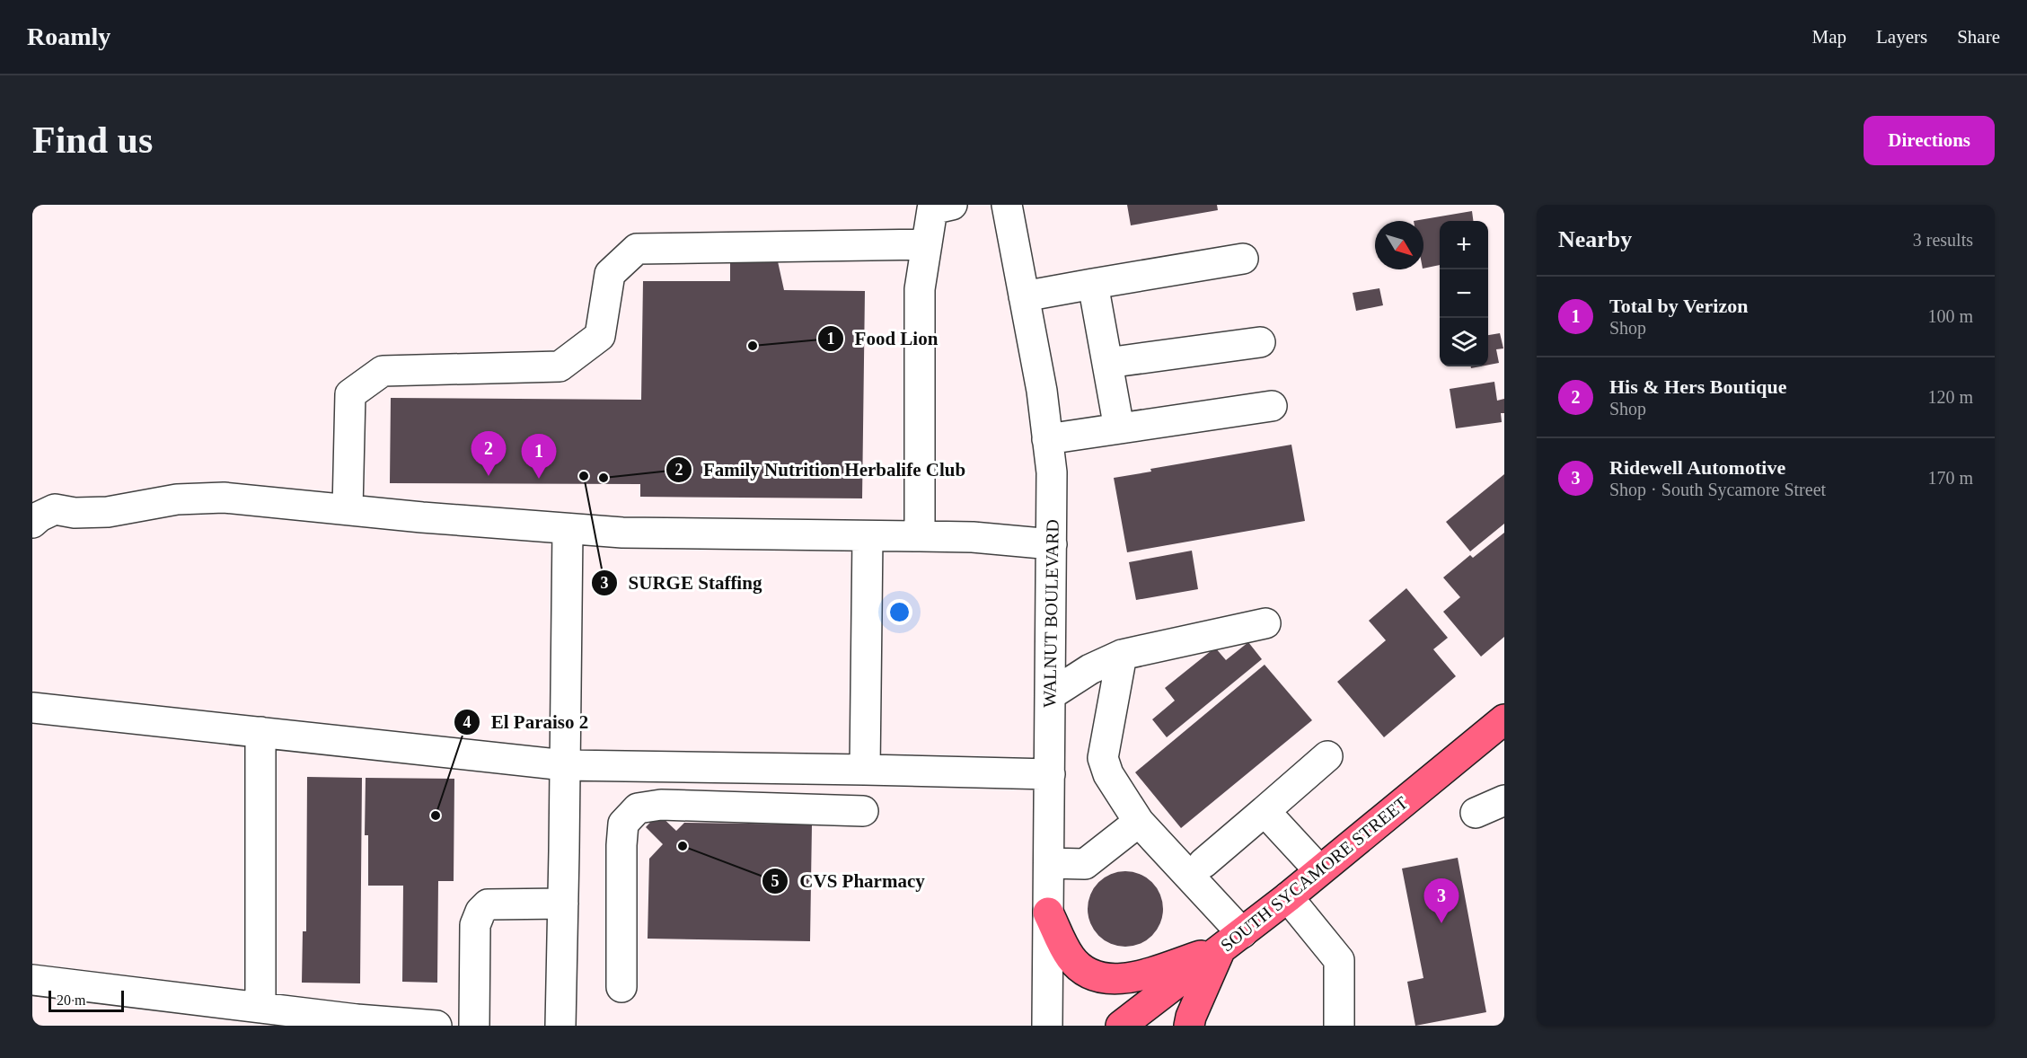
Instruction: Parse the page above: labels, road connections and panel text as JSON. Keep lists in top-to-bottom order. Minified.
{"streets":{"main road":["SOUTH SYCAMORE STREET"],"street":["WALNUT BOULEVARD"]},"places":["Food Lion","SURGE Staffing","Family Nutrition Herbalife Club","El Paraiso 2","CVS Pharmacy"],"scale_bar":"20 m","north":"bottom right","page":{"header":"Roamly","nav":["Map","Layers","Share"],"buttons":"Directions","title":"Find us","heading":["Nearby","3 results"],"map_buttons":["+","−"],"list":[{"mark":"1","name":"Total by Verizon","note":"Shop","value":"100 m"},{"mark":"2","name":"His & Hers Boutique","note":"Shop","value":"120 m"},{"mark":"3","name":"Ridewell Automotive","note":"Shop · South Sycamore Street","value":"170 m"}],"pins":["2","1","3"],"scale":"20 m"}}
